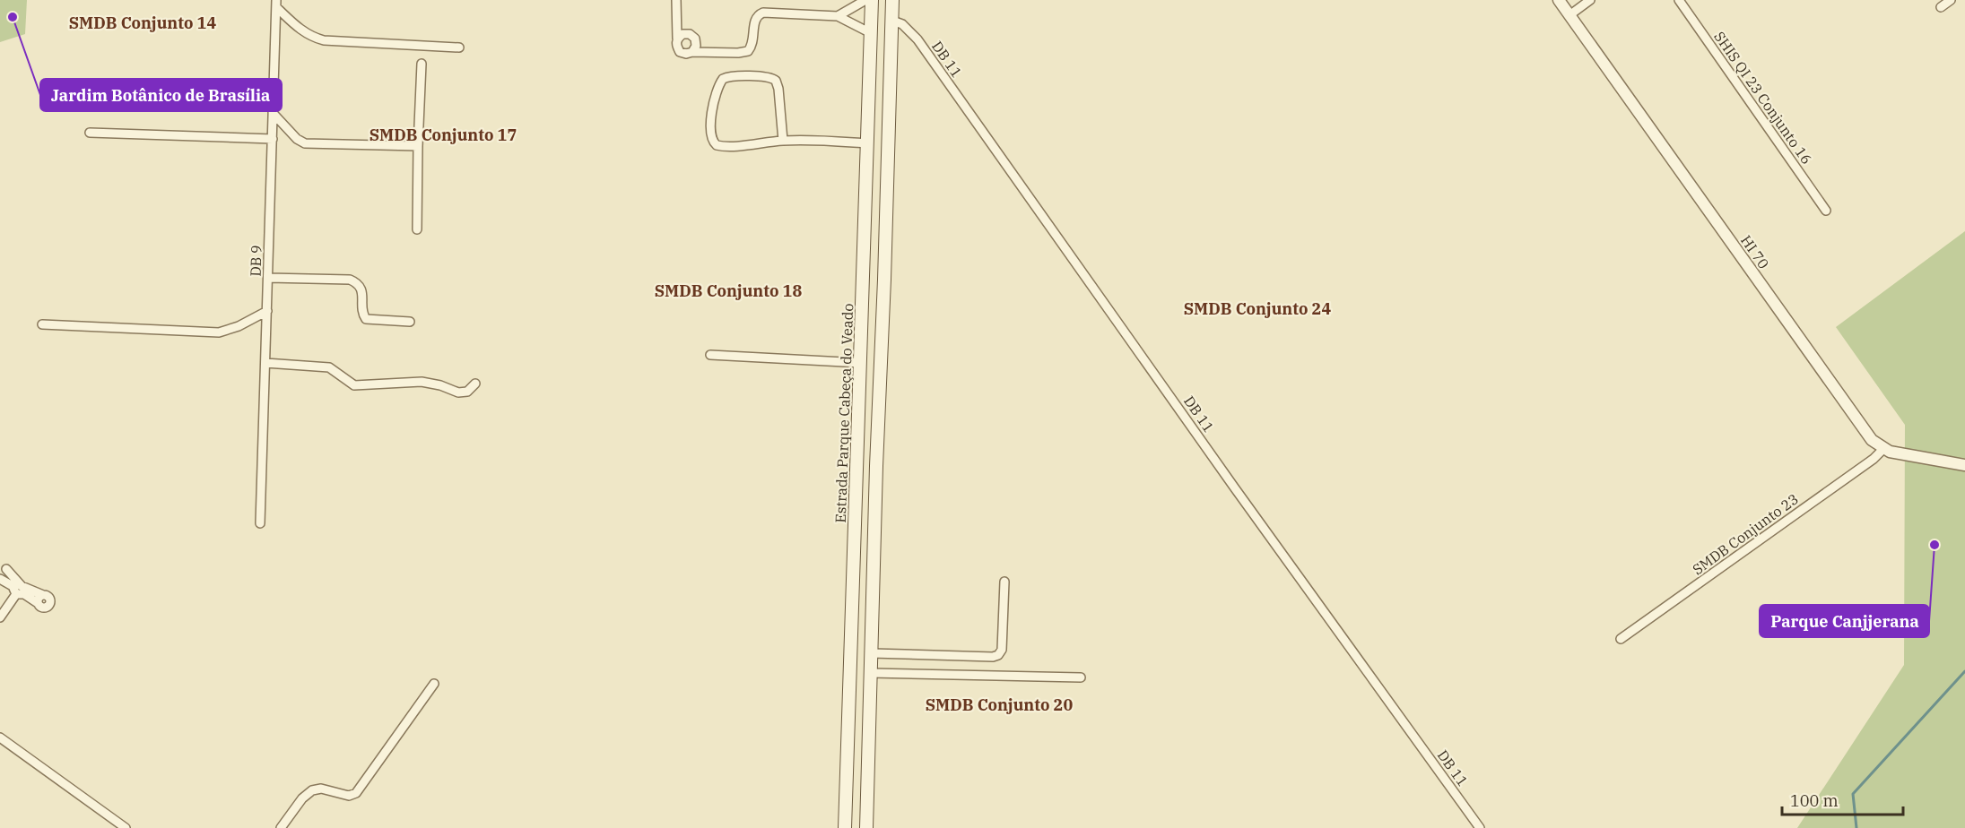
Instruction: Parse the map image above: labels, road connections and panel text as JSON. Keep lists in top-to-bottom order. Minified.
{"streets":{"main road":["Estrada Parque Cabeça do Veado"],"street":["DB 11","SHIS QI 23 Conjunto 16","HI 70","DB 9","SMDB Conjunto 23"]},"crossings":[["HI 70","SMDB Conjunto 23"]],"districts":["SMDB Conjunto 14","SMDB Conjunto 17","SMDB Conjunto 18","SMDB Conjunto 24","SMDB Conjunto 20"],"places":["Jardim Botânico de Brasília","Parque Canjjerana"],"scale_bar":"100 m"}
